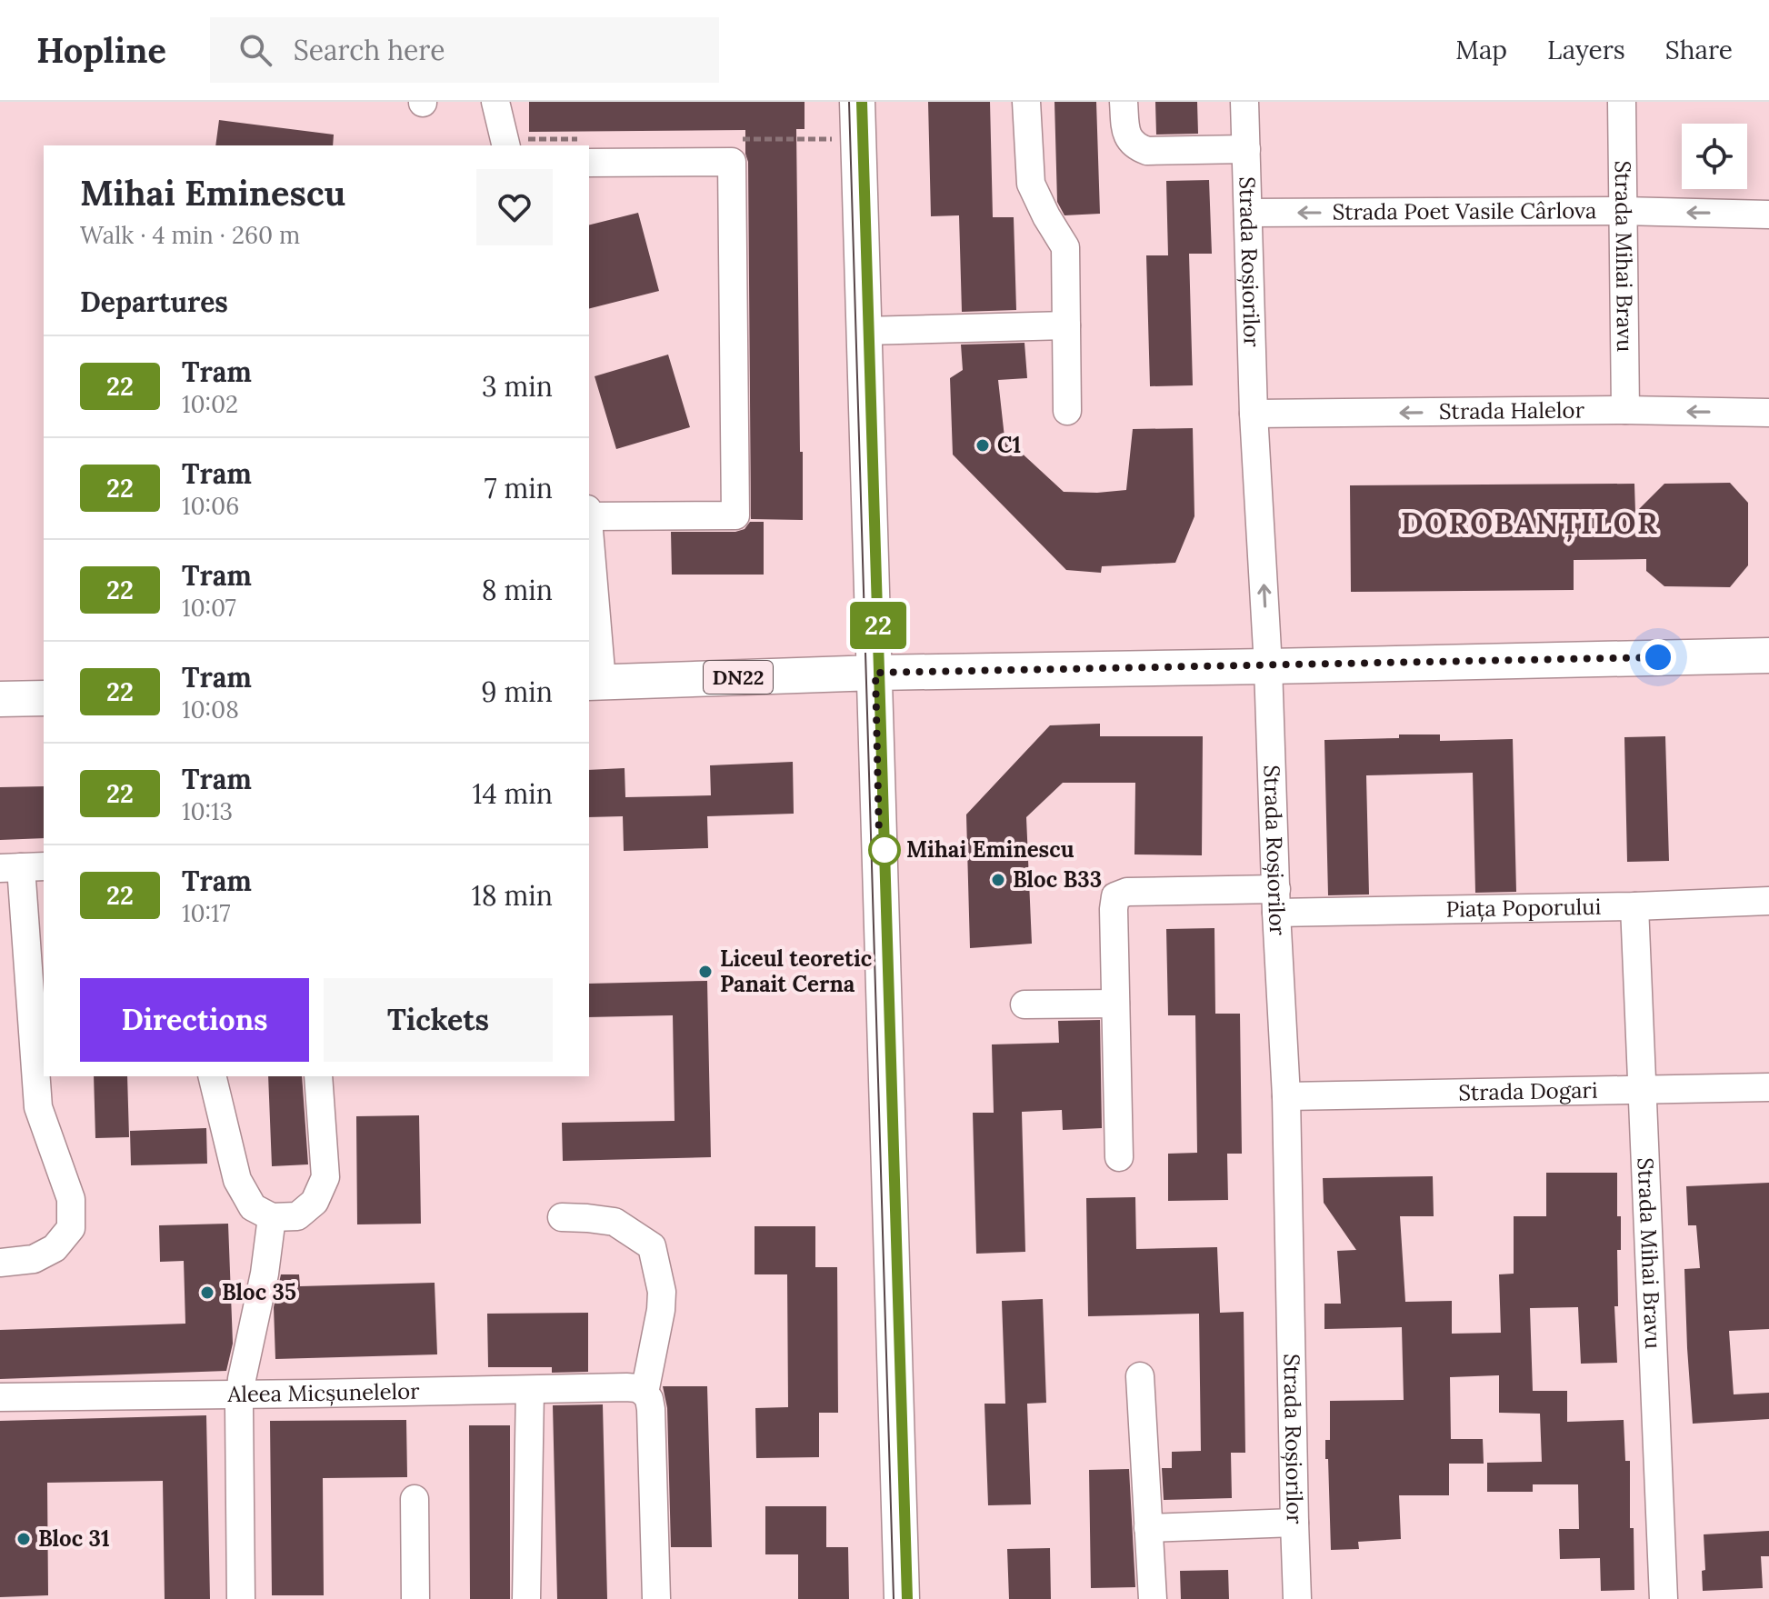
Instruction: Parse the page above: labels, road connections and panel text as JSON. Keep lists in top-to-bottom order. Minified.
{"streets":{"main road":["DN22"],"street":["Strada Poet Vasile Cârlova","Strada Mihai Bravu","Strada Roșiorilor","Strada Halelor","Piața Poporului","Strada Dogari","Aleea Micșunelelor"]},"crossings":[["Strada Poet Vasile Cârlova","Strada Mihai Bravu"],["Strada Poet Vasile Cârlova","Strada Roșiorilor"],["Strada Mihai Bravu","Strada Halelor"],["Strada Mihai Bravu","Piața Poporului"],["Strada Mihai Bravu","Strada Dogari"],["Strada Roșiorilor","Strada Halelor"],["Strada Roșiorilor","DN22"],["Strada Roșiorilor","Piața Poporului"],["Strada Roșiorilor","Strada Dogari"]],"one_way":["Strada Poet Vasile Cârlova","Strada Halelor"],"districts":["DOROBANȚILOR"],"places":["C1","Mihai Eminescu","Bloc B33","Liceul teoretic Panait Cerna","Bloc 35","Bloc 31"],"lines":["tram line 22"],"page":{"header":"Hopline","search":"Search here","nav":["Map","Layers","Share"],"on_map":"22","heading":[["Mihai Eminescu","Walk · 4 min · 260 m"],"Departures"],"list":[{"mark":"22","name":"Tram","note":"10:02","value":"3 min"},{"mark":"22","name":"Tram","note":"10:06","value":"7 min"},{"mark":"22","name":"Tram","note":"10:07","value":"8 min"},{"mark":"22","name":"Tram","note":"10:08","value":"9 min"},{"mark":"22","name":"Tram","note":"10:13","value":"14 min"},{"mark":"22","name":"Tram","note":"10:17","value":"18 min"}],"buttons":["Directions","Tickets"]}}
